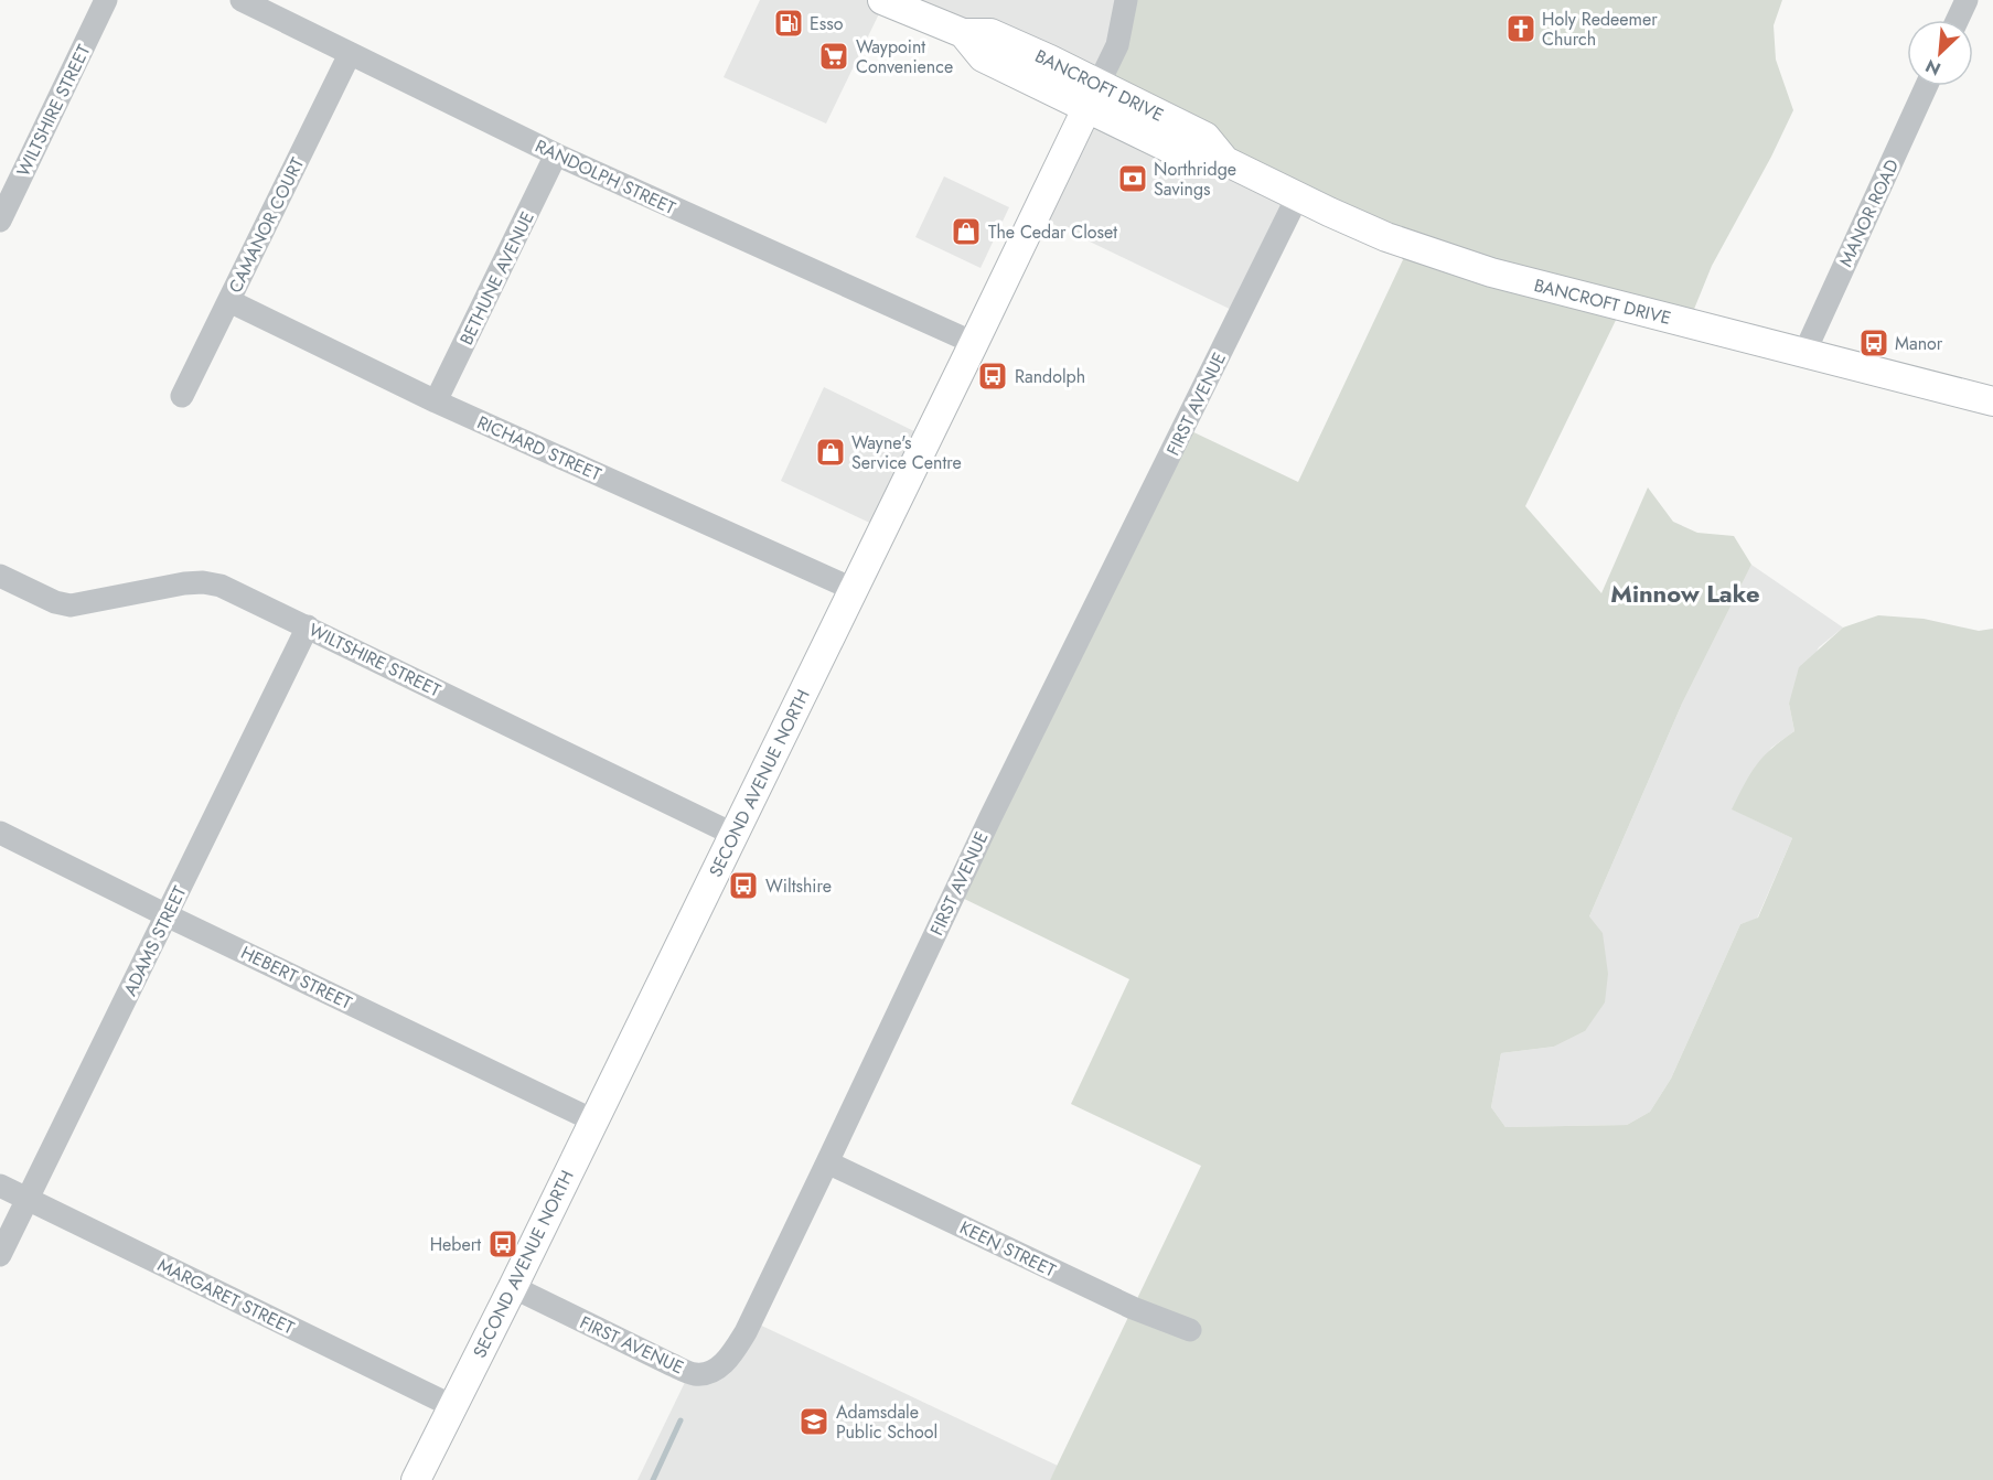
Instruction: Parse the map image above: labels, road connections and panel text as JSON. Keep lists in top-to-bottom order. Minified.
{"streets":{"main road":["BANCROFT DRIVE","SECOND AVENUE NORTH"],"street":["WILTSHIRE STREET","RANDOLPH STREET","MANOR ROAD","CAMANOR COURT","BETHUNE AVENUE","FIRST AVENUE","RICHARD STREET","ADAMS STREET","HEBERT STREET","KEEN STREET","MARGARET STREET"]},"crossings":[["BANCROFT DRIVE","MANOR ROAD"],["BANCROFT DRIVE","FIRST AVENUE"],["BANCROFT DRIVE","SECOND AVENUE NORTH"],["WILTSHIRE STREET","SECOND AVENUE NORTH"],["WILTSHIRE STREET","ADAMS STREET"],["RANDOLPH STREET","CAMANOR COURT"],["RANDOLPH STREET","BETHUNE AVENUE"],["RANDOLPH STREET","SECOND AVENUE NORTH"],["CAMANOR COURT","RICHARD STREET"],["BETHUNE AVENUE","RICHARD STREET"],["FIRST AVENUE","SECOND AVENUE NORTH"],["FIRST AVENUE","KEEN STREET"],["RICHARD STREET","SECOND AVENUE NORTH"],["SECOND AVENUE NORTH","HEBERT STREET"],["SECOND AVENUE NORTH","MARGARET STREET"],["ADAMS STREET","HEBERT STREET"],["ADAMS STREET","MARGARET STREET"]],"districts":["Minnow Lake"],"places":{"fuel station":["Esso"],"church":["Holy Redeemer Church"],"supermarket":["Waypoint Convenience"],"bank":["Northridge Savings"],"shop":["The Cedar Closet","Wayne's Service Centre"],"bus stop":["Manor","Randolph","Wiltshire","Hebert"],"school or university":["Adamsdale Public School"]},"north":"bottom left"}
